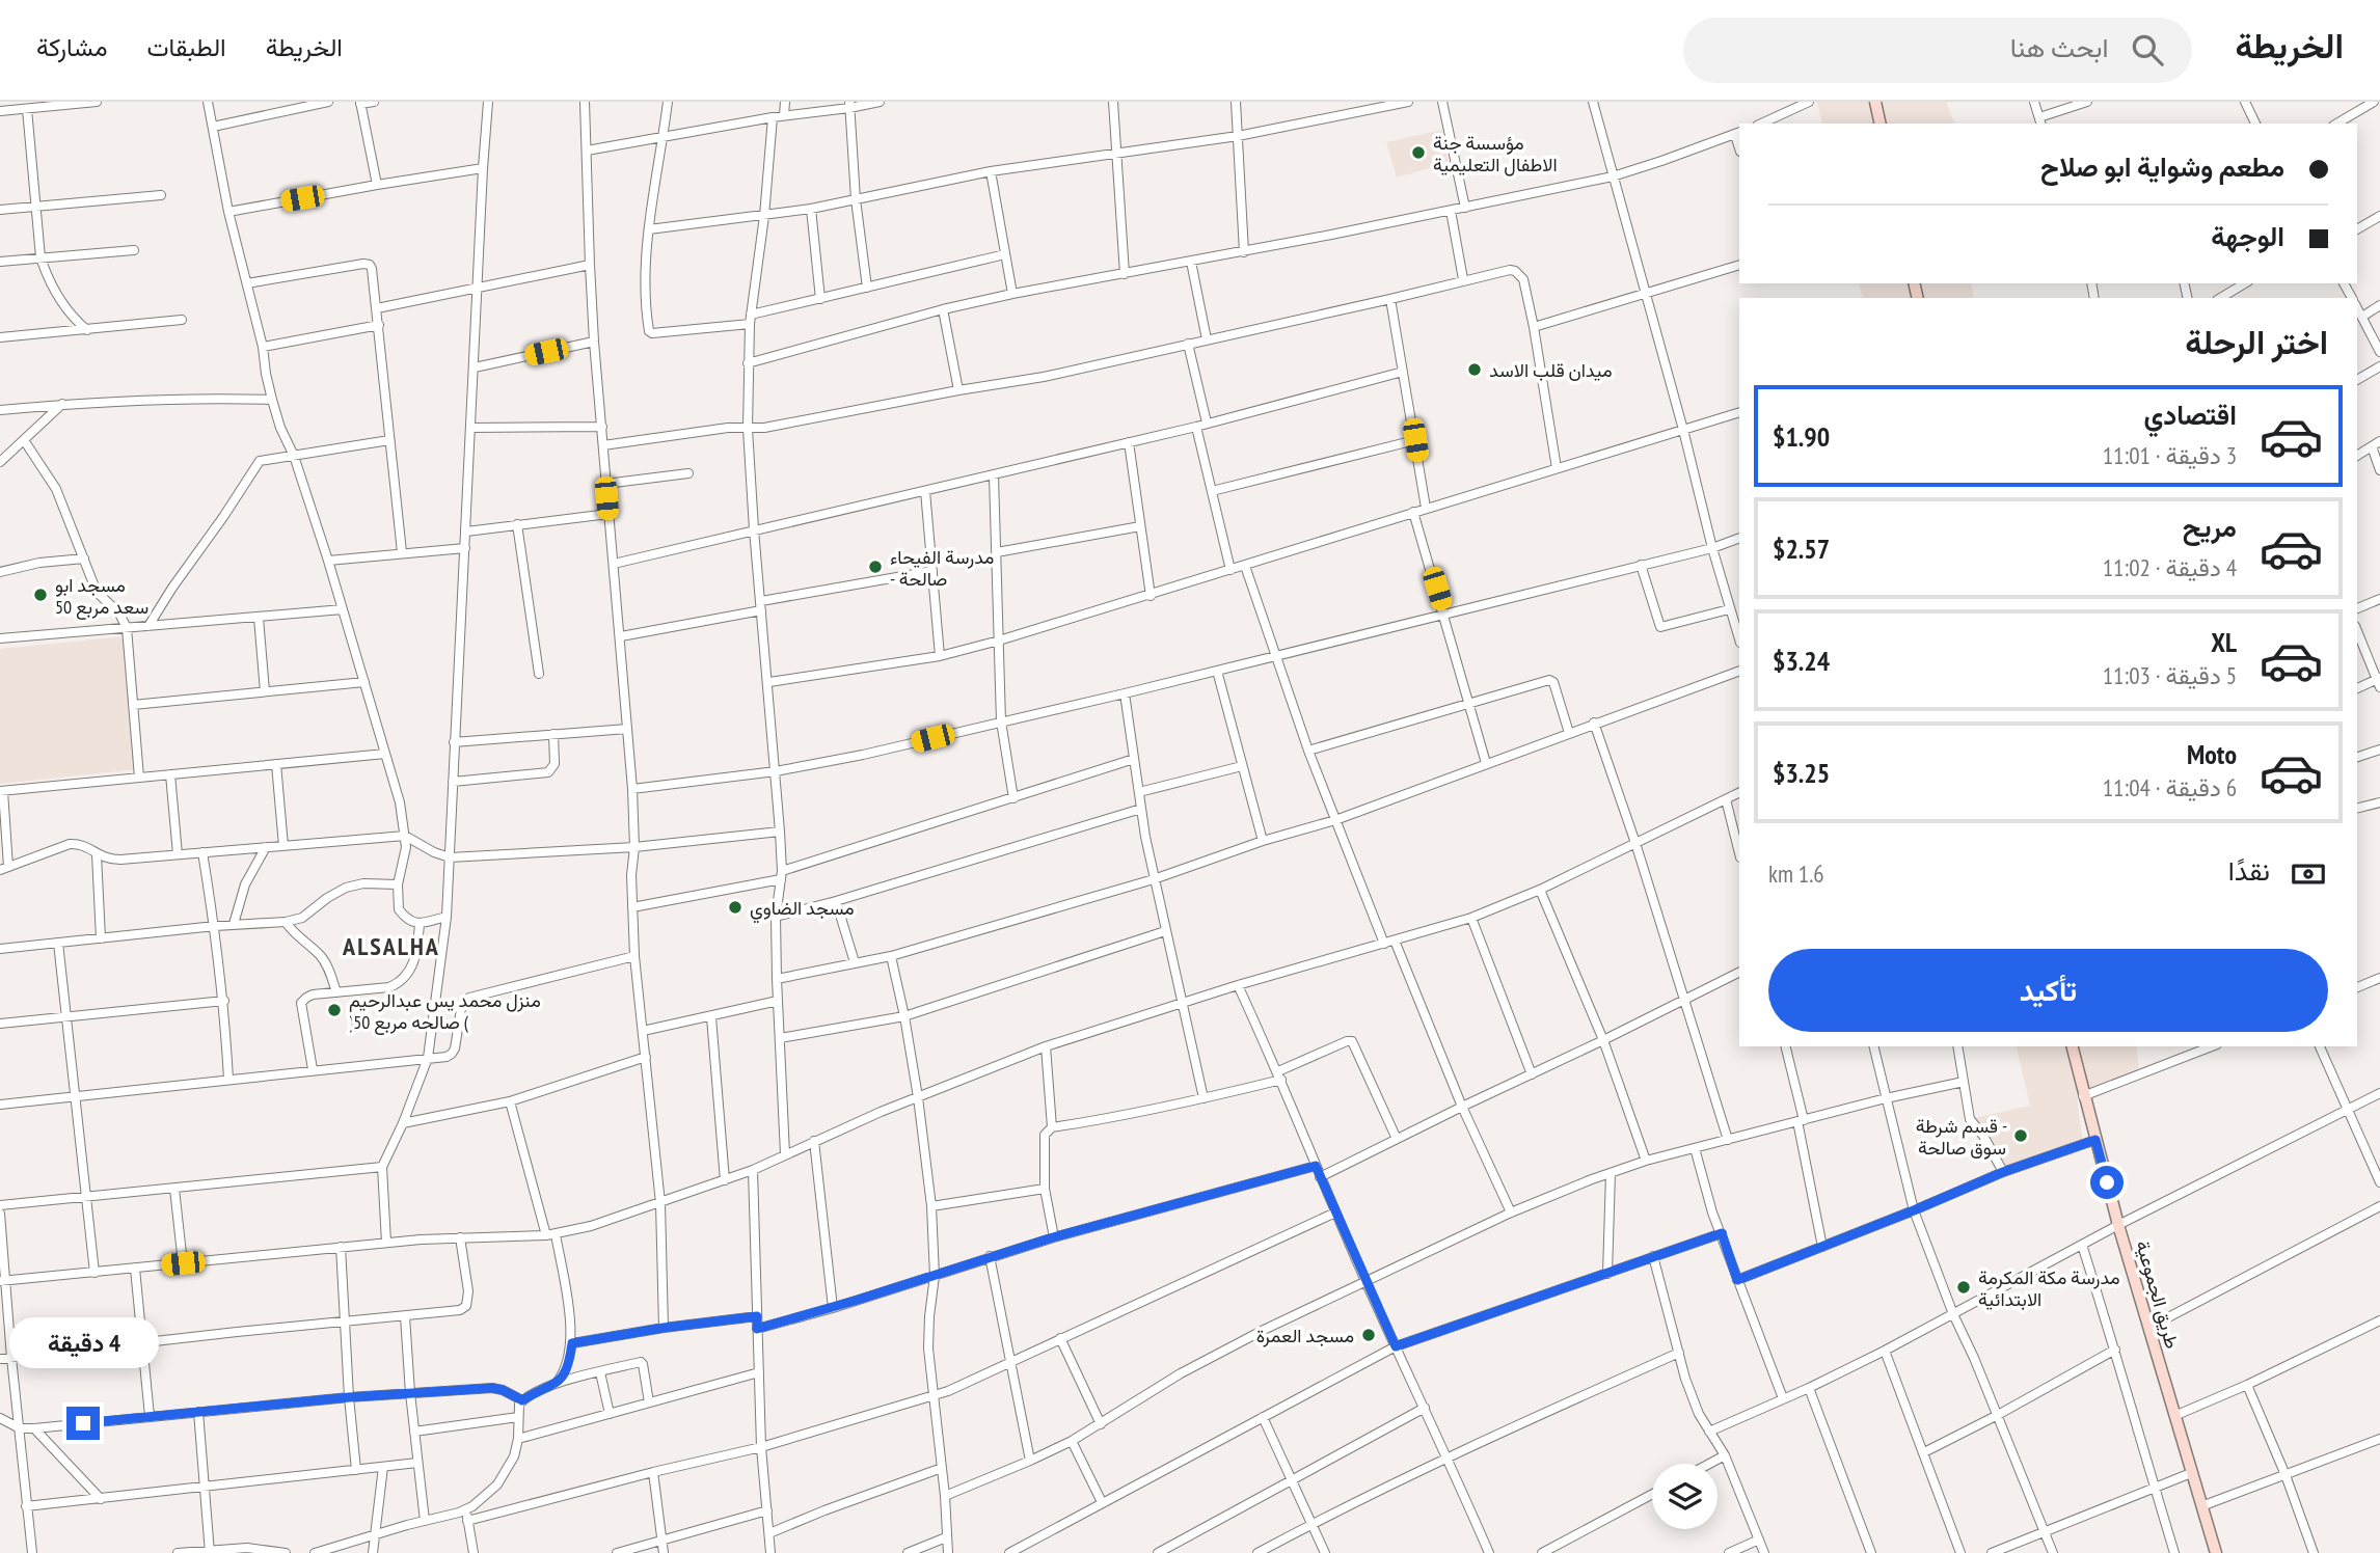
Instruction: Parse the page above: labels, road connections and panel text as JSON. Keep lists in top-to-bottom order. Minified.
{"streets":{"main road":["طريق الجموعية"]},"districts":["ALSALHA"],"places":["مؤسسة جنة الاطفال التعليمية","ميدان قلب الاسد","مدرسة الفيحاء - صالحة","مسجد ابو سعد مربع 50","مسجد الضاوي","منزل محمد يس عبدالرحيم )صالحه مربع 50 (","قسم شرطة - سوق صالحة","مدرسة مكة المكرمة الابتدائية","مسجد العمرة"],"page":{"header":"الخريطة","search":"ابحث هنا","nav":["الخريطة","الطبقات","مشاركة"],"banner":["مطعم وشواية ابو صلاح","الوجهة"],"heading":"اختر الرحلة","list":[{"name":"اقتصادي","note":"3 دقيقة · 11:01","value":"$1.90"},{"name":"مريح","note":"4 دقيقة · 11:02","value":"$2.57"},{"name":"XL","note":"5 دقيقة · 11:03","value":"$3.24"},{"name":"Moto","note":"6 دقيقة · 11:04","value":"$3.25"}],"pay":["نقدًا","1.6 km"],"buttons":"تأكيد","bubble":"4 دقيقة"}}
